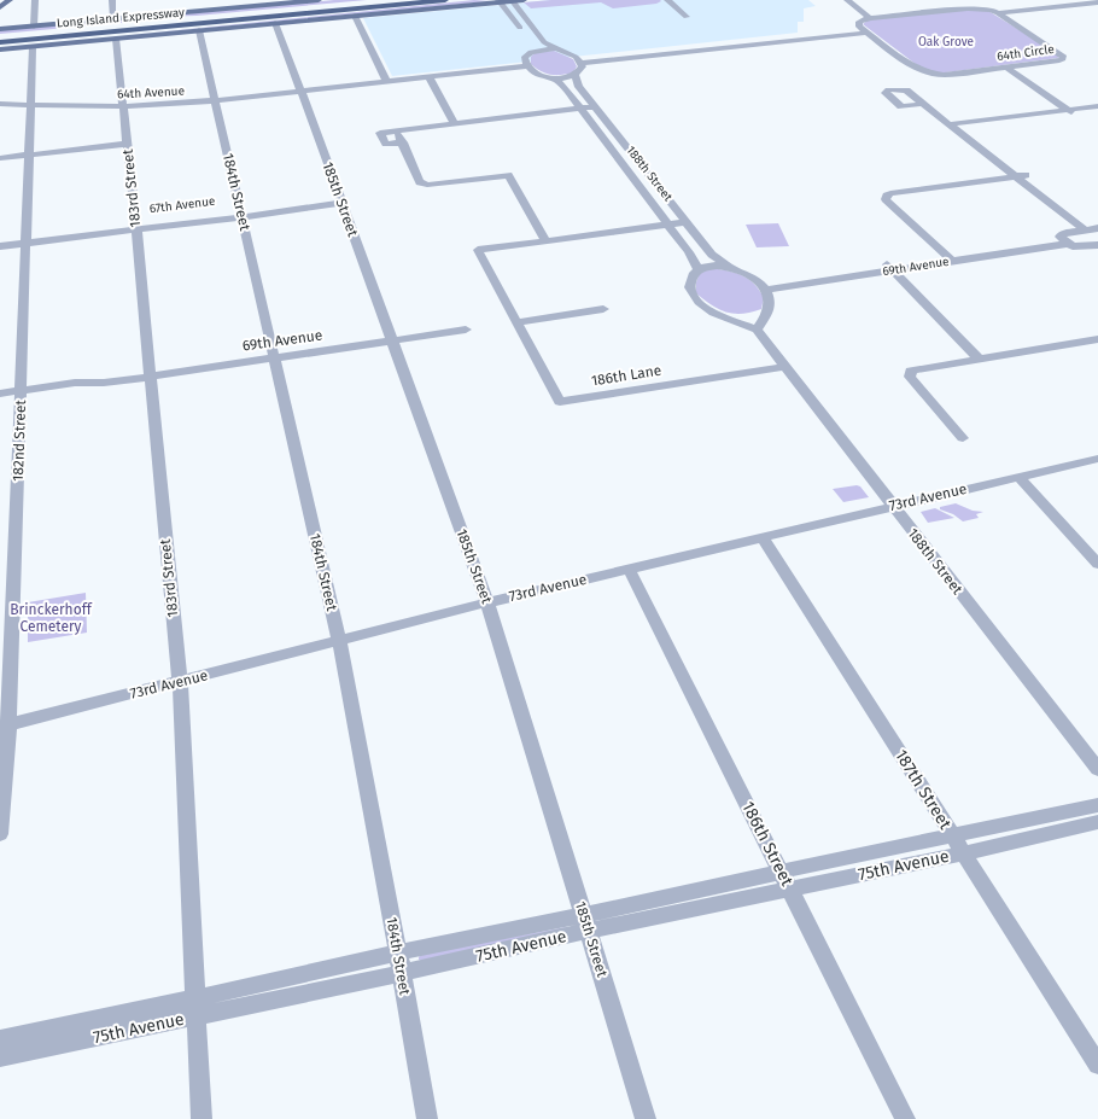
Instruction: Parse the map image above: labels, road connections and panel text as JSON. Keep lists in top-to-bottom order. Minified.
{"streets":{"highway":["Long Island Expressway"],"street":["64th Circle","64th Avenue","188th Street","183rd Street","184th Street","185th Street","67th Avenue","69th Avenue","186th Lane","182nd Street","73rd Avenue","187th Street","186th Street","75th Avenue"]},"crossings":[["64th Avenue","183rd Street"],["64th Avenue","184th Street"],["64th Avenue","185th Street"],["64th Avenue","182nd Street"],["188th Street","69th Avenue"],["188th Street","186th Lane"],["188th Street","73rd Avenue"],["183rd Street","67th Avenue"],["183rd Street","69th Avenue"],["183rd Street","73rd Avenue"],["183rd Street","75th Avenue"],["184th Street","67th Avenue"],["184th Street","69th Avenue"],["184th Street","73rd Avenue"],["184th Street","75th Avenue"],["185th Street","67th Avenue"],["185th Street","69th Avenue"],["185th Street","73rd Avenue"],["185th Street","75th Avenue"],["67th Avenue","182nd Street"],["69th Avenue","182nd Street"],["182nd Street","73rd Avenue"],["73rd Avenue","187th Street"],["73rd Avenue","186th Street"],["187th Street","75th Avenue"],["186th Street","75th Avenue"]],"parks":["Oak Grove","Brinckerhoff Cemetery"]}
